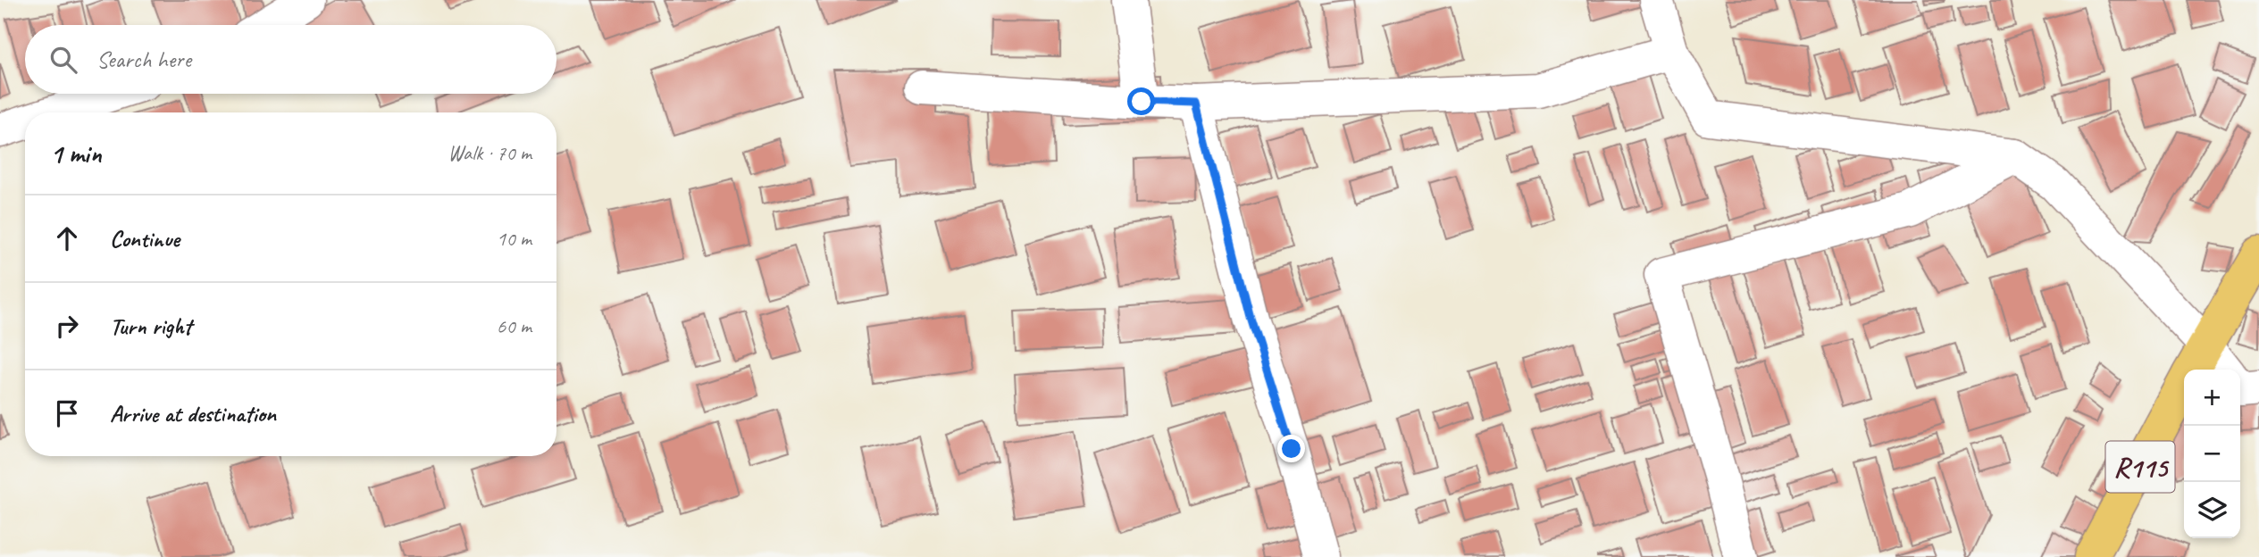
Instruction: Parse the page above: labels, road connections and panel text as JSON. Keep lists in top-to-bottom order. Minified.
{"streets":{"main road":["R115"]},"page":{"search":"Search here","heading":["1 min","Walk · 70 m"],"list":[["Continue","10 m"],["Turn right","60 m"],"Arrive at destination"],"map_buttons":["+","−"]}}
